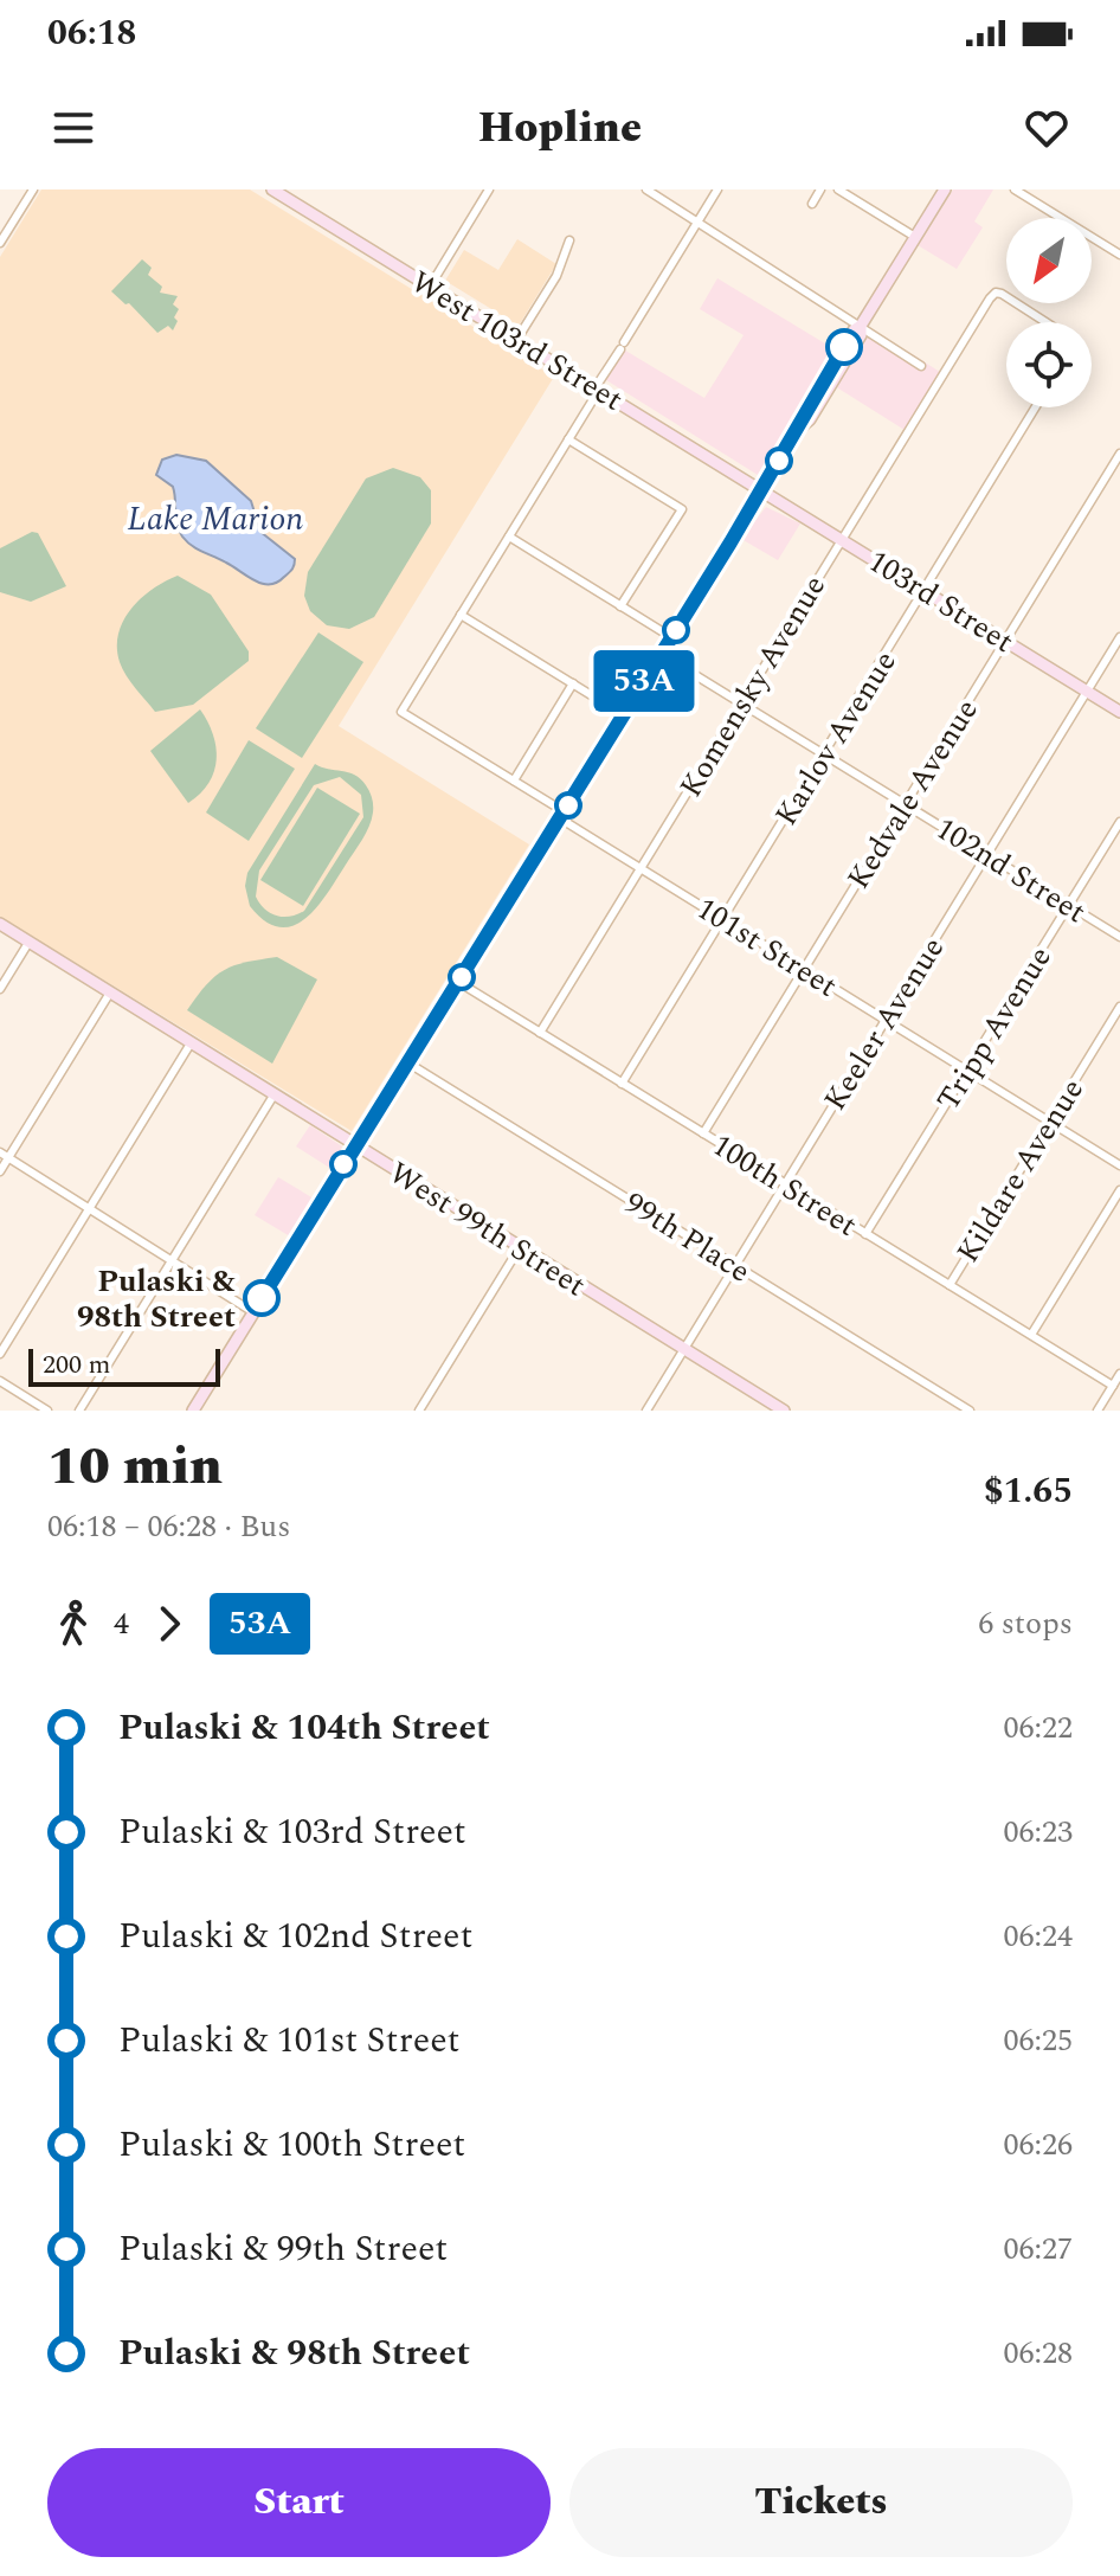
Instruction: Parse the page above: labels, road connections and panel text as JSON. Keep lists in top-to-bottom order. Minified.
{"streets":{"main road":["West 103rd Street","103rd Street","West 99th Street"],"street":["Komensky Avenue","Karlov Avenue","Kedvale Avenue","102nd Street","101st Street","Keeler Avenue","Tripp Avenue","Kildare Avenue","100th Street","99th Place"]},"crossings":[["West 103rd Street","103rd Street"],["103rd Street","Komensky Avenue"],["103rd Street","Karlov Avenue"],["103rd Street","Kedvale Avenue"],["103rd Street","Keeler Avenue"],["Komensky Avenue","102nd Street"],["Komensky Avenue","101st Street"],["Komensky Avenue","100th Street"],["Karlov Avenue","102nd Street"],["Karlov Avenue","101st Street"],["Karlov Avenue","100th Street"],["Kedvale Avenue","102nd Street"],["Kedvale Avenue","101st Street"],["Kedvale Avenue","100th Street"],["102nd Street","Keeler Avenue"],["102nd Street","Tripp Avenue"],["101st Street","Keeler Avenue"],["101st Street","Tripp Avenue"],["101st Street","Kildare Avenue"],["Keeler Avenue","100th Street"],["Keeler Avenue","West 99th Street"],["Keeler Avenue","99th Place"],["Tripp Avenue","100th Street"],["Kildare Avenue","100th Street"]],"water":["Lake Marion"],"places":["Pulaski & 98th Street"],"lines":["bus line 53A"],"scale_bar":"200 m","north":"bottom left","page":{"status":"06:18","header":"Hopline","on_map":"53A","scale":"200 m","heading":["10 min","06:18 – 06:28 · Bus","$1.65"],"legs":["4","53A","6 stops"],"list":[{"name":"Pulaski & 104th Street","value":"06:22"},{"name":"Pulaski & 103rd Street","value":"06:23"},{"name":"Pulaski & 102nd Street","value":"06:24"},{"name":"Pulaski & 101st Street","value":"06:25"},{"name":"Pulaski & 100th Street","value":"06:26"},{"name":"Pulaski & 99th Street","value":"06:27"},{"name":"Pulaski & 98th Street","value":"06:28"}],"buttons":["Start","Tickets"]}}
